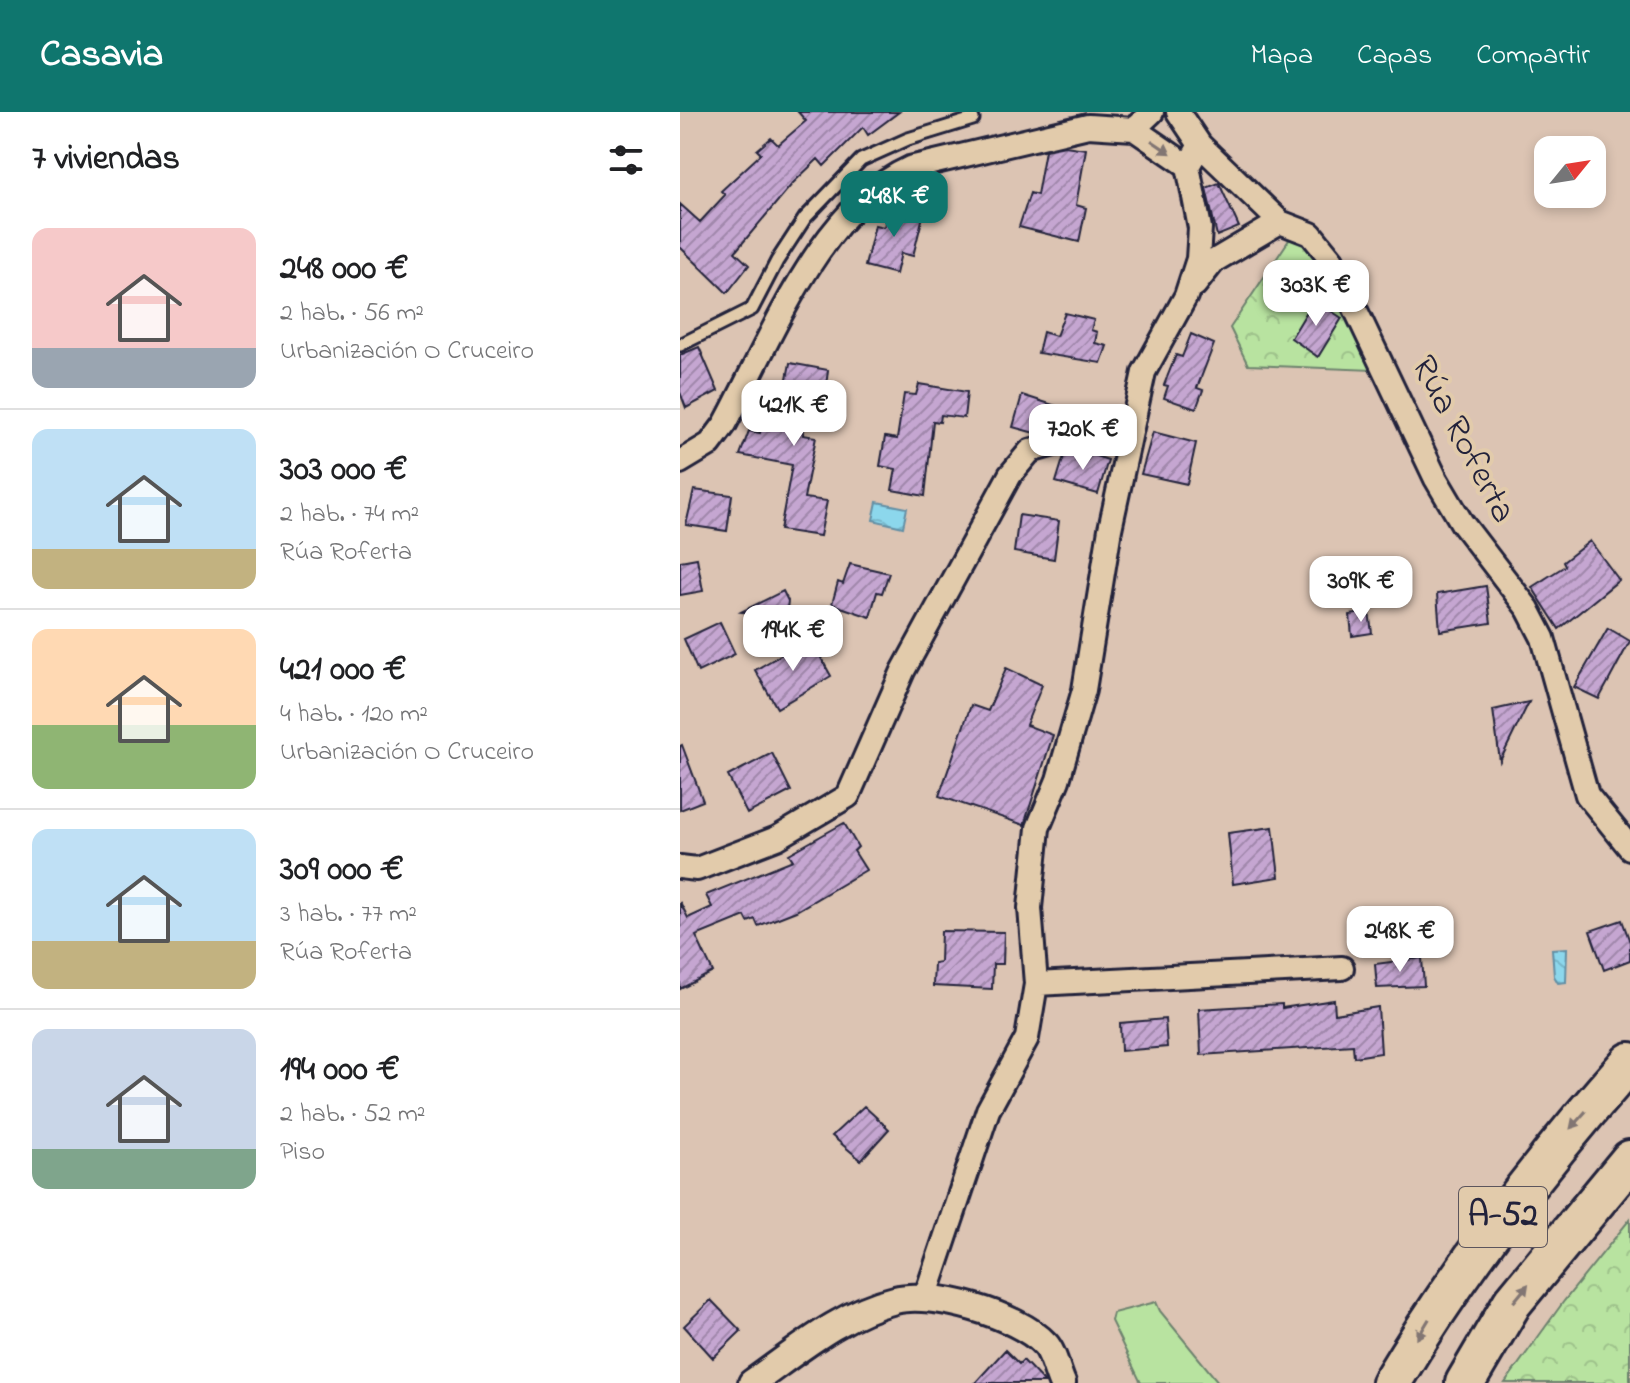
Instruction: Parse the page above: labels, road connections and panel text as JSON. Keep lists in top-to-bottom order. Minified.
{"streets":{"highway":["A-52"],"street":["Rúa Roferta"]},"north":"top right","page":{"header":"Casavia","nav":["Mapa","Capas","Compartir"],"heading":"7 viviendas","price":["248K €","303K €","421K €","720K €","309K €","194K €","248K €"],"list":[{"name":"248 000 €","note":"2 hab. · 56 m² · Urbanización O Cruceiro"},{"name":"303 000 €","note":"2 hab. · 74 m² · Rúa Roferta"},{"name":"421 000 €","note":"4 hab. · 120 m² · Urbanización O Cruceiro"},{"name":"309 000 €","note":"3 hab. · 77 m² · Rúa Roferta"},{"name":"194 000 €","note":"2 hab. · 52 m² · Piso"}]}}
